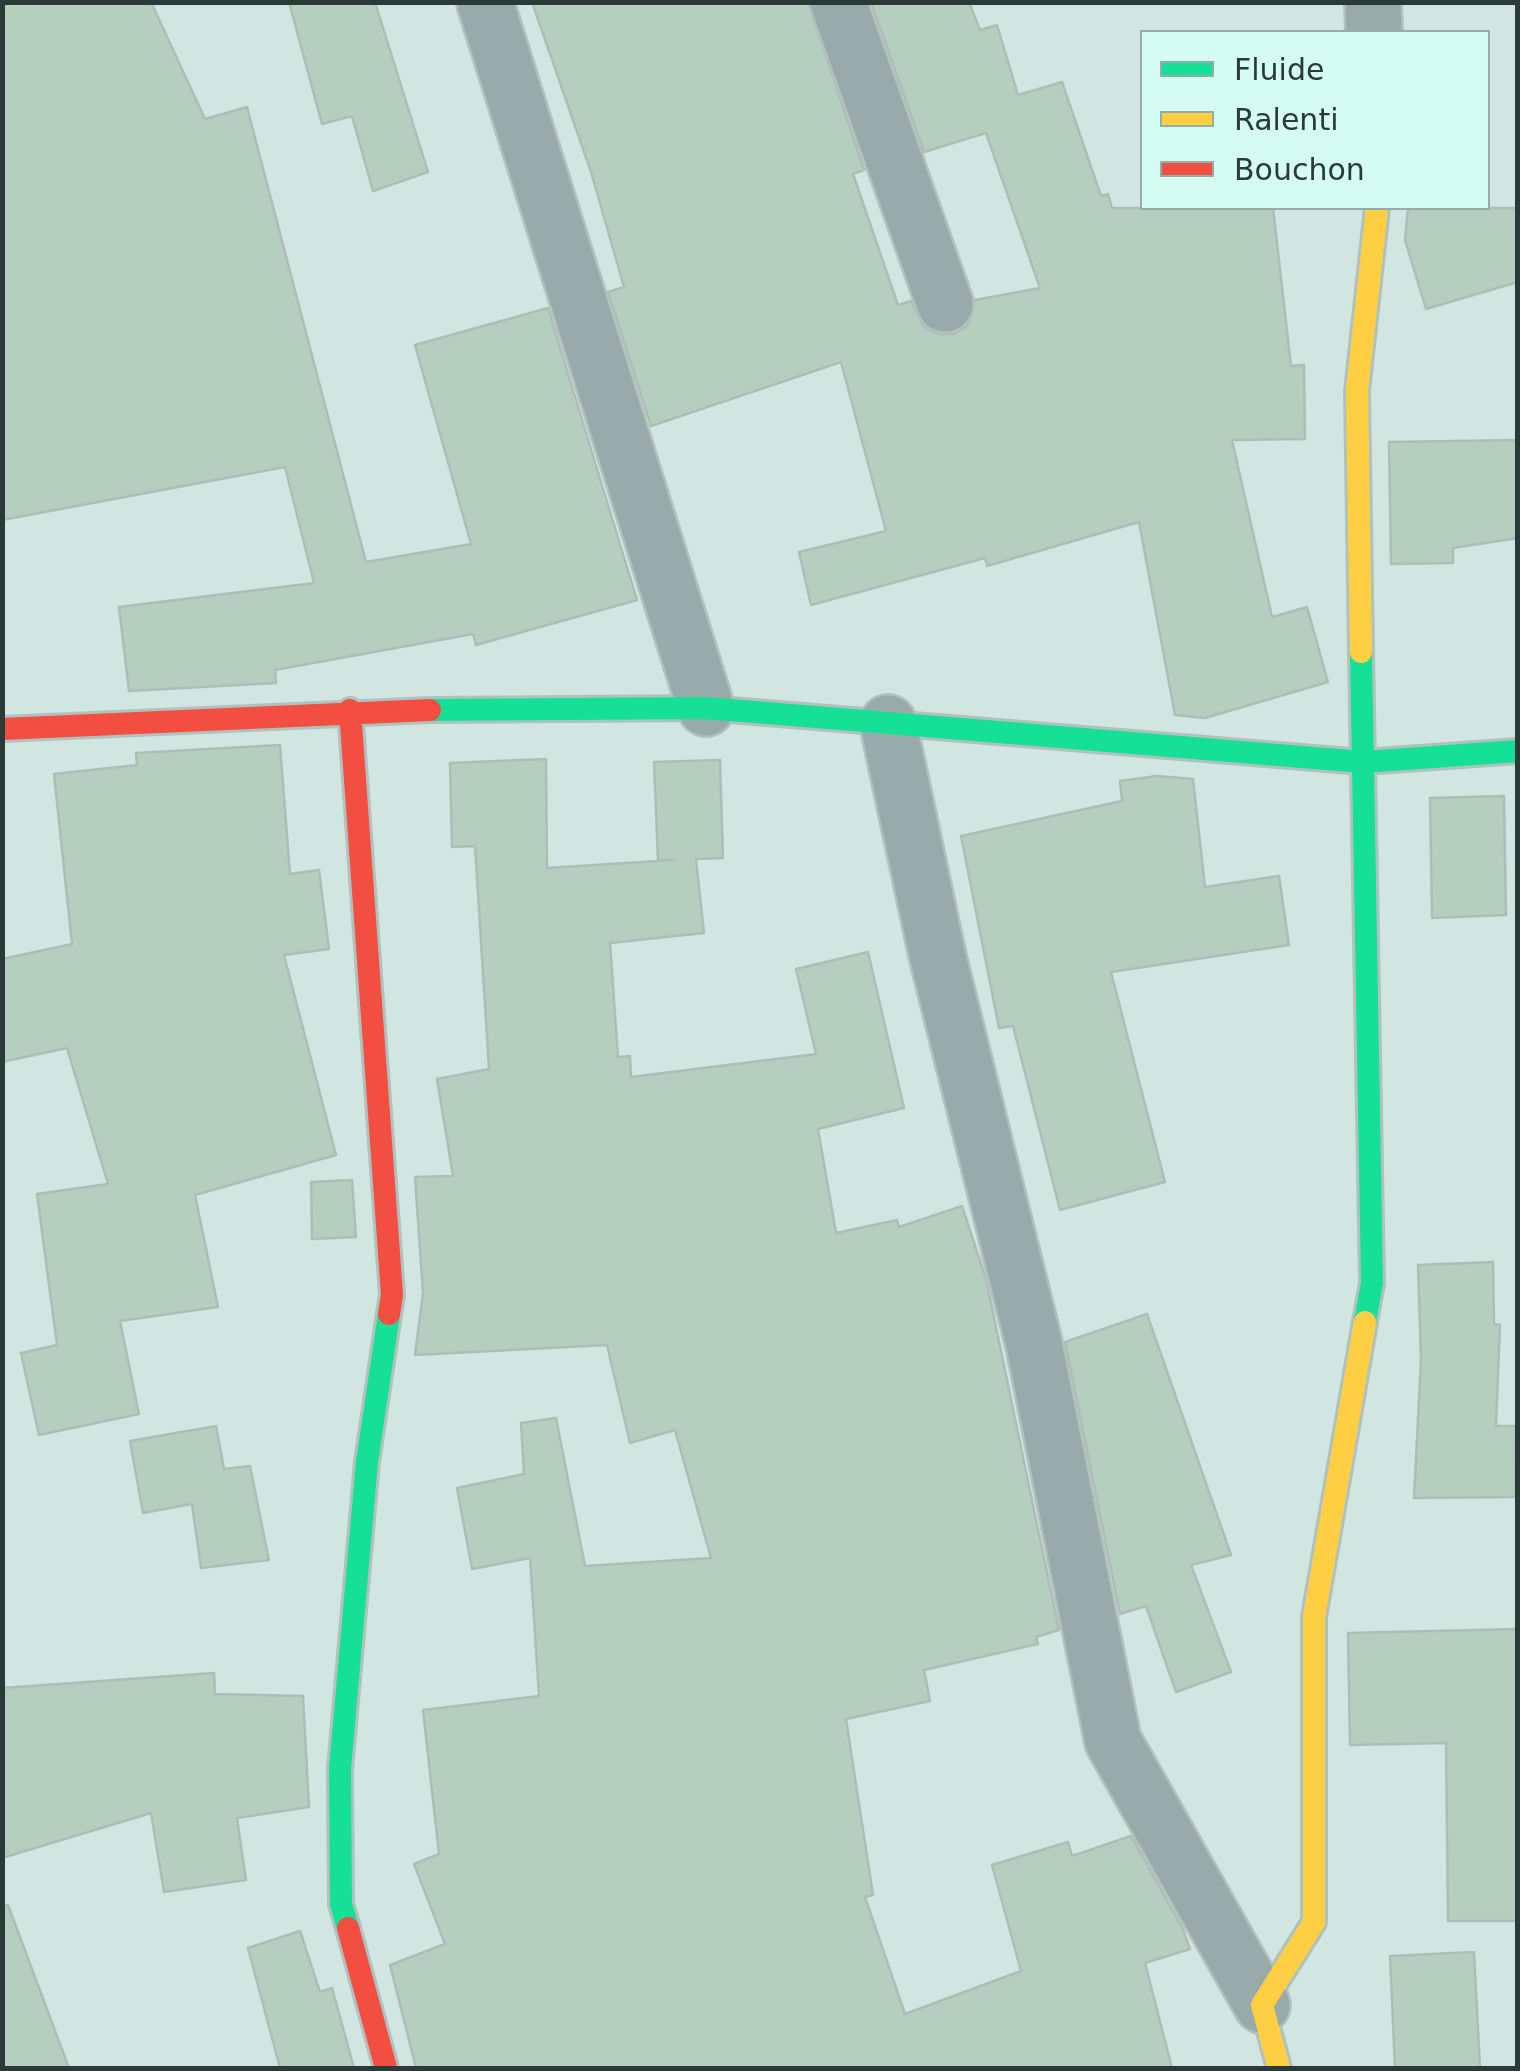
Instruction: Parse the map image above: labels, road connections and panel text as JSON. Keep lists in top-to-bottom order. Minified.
{"legend":["Fluide","Ralenti","Bouchon"]}
